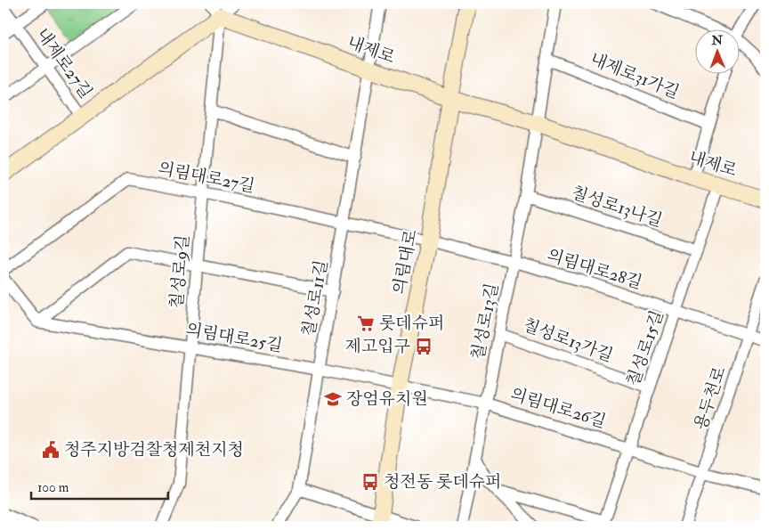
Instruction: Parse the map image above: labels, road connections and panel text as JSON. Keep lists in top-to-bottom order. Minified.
{"streets":{"street":["내제로","내제로27길","내제로31가길","의림대로27길","칠성로13나길","의림대로","의림대로28길","칠성로9길","칠성로11길","칠성로13길","의림대로25길","칠성로13가길","칠성로15길","용두천로","의림대로26길"]},"crossings":[["내제로","의림대로"],["내제로","칠성로9길"],["내제로","칠성로11길"],["내제로","칠성로13길"],["내제로","칠성로15길"],["내제로31가길","칠성로13길"],["의림대로27길","의림대로"],["의림대로27길","의림대로28길"],["의림대로27길","칠성로9길"],["의림대로27길","칠성로11길"],["칠성로13나길","칠성로13길"],["칠성로13나길","칠성로15길"],["의림대로","의림대로28길"],["의림대로","의림대로25길"],["의림대로","의림대로26길"],["의림대로28길","칠성로13길"],["의림대로28길","칠성로15길"],["의림대로28길","용두천로"],["칠성로9길","의림대로25길"],["칠성로11길","의림대로25길"],["칠성로13길","칠성로13가길"],["칠성로13길","의림대로26길"],["의림대로25길","의림대로26길"],["칠성로13가길","칠성로15길"],["칠성로15길","의림대로26길"],["용두천로","의림대로26길"]],"places":{"supermarket":["롯데슈퍼"],"bus stop":["제고입구","청전동 롯데슈퍼"],"school or university":["장엄유치원"],"public building":["청주지방검찰청제천지청"]},"scale_bar":"100 m","north":"top"}
